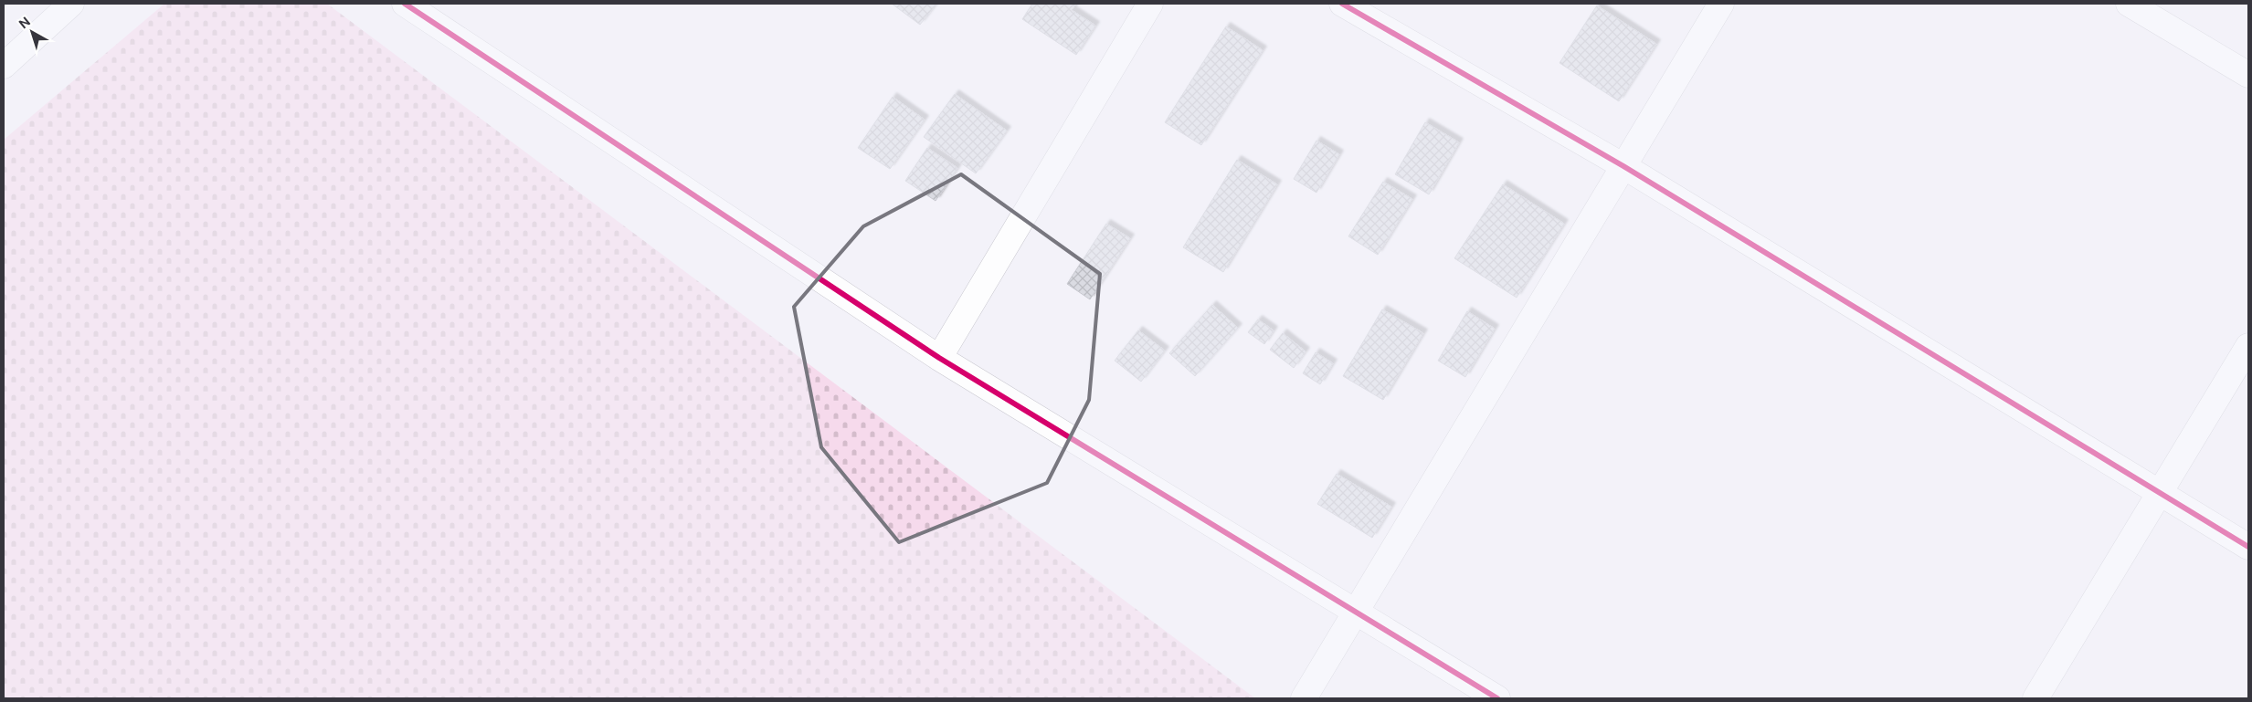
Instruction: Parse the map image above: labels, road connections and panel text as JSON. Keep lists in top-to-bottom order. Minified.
{"north":"top left"}
